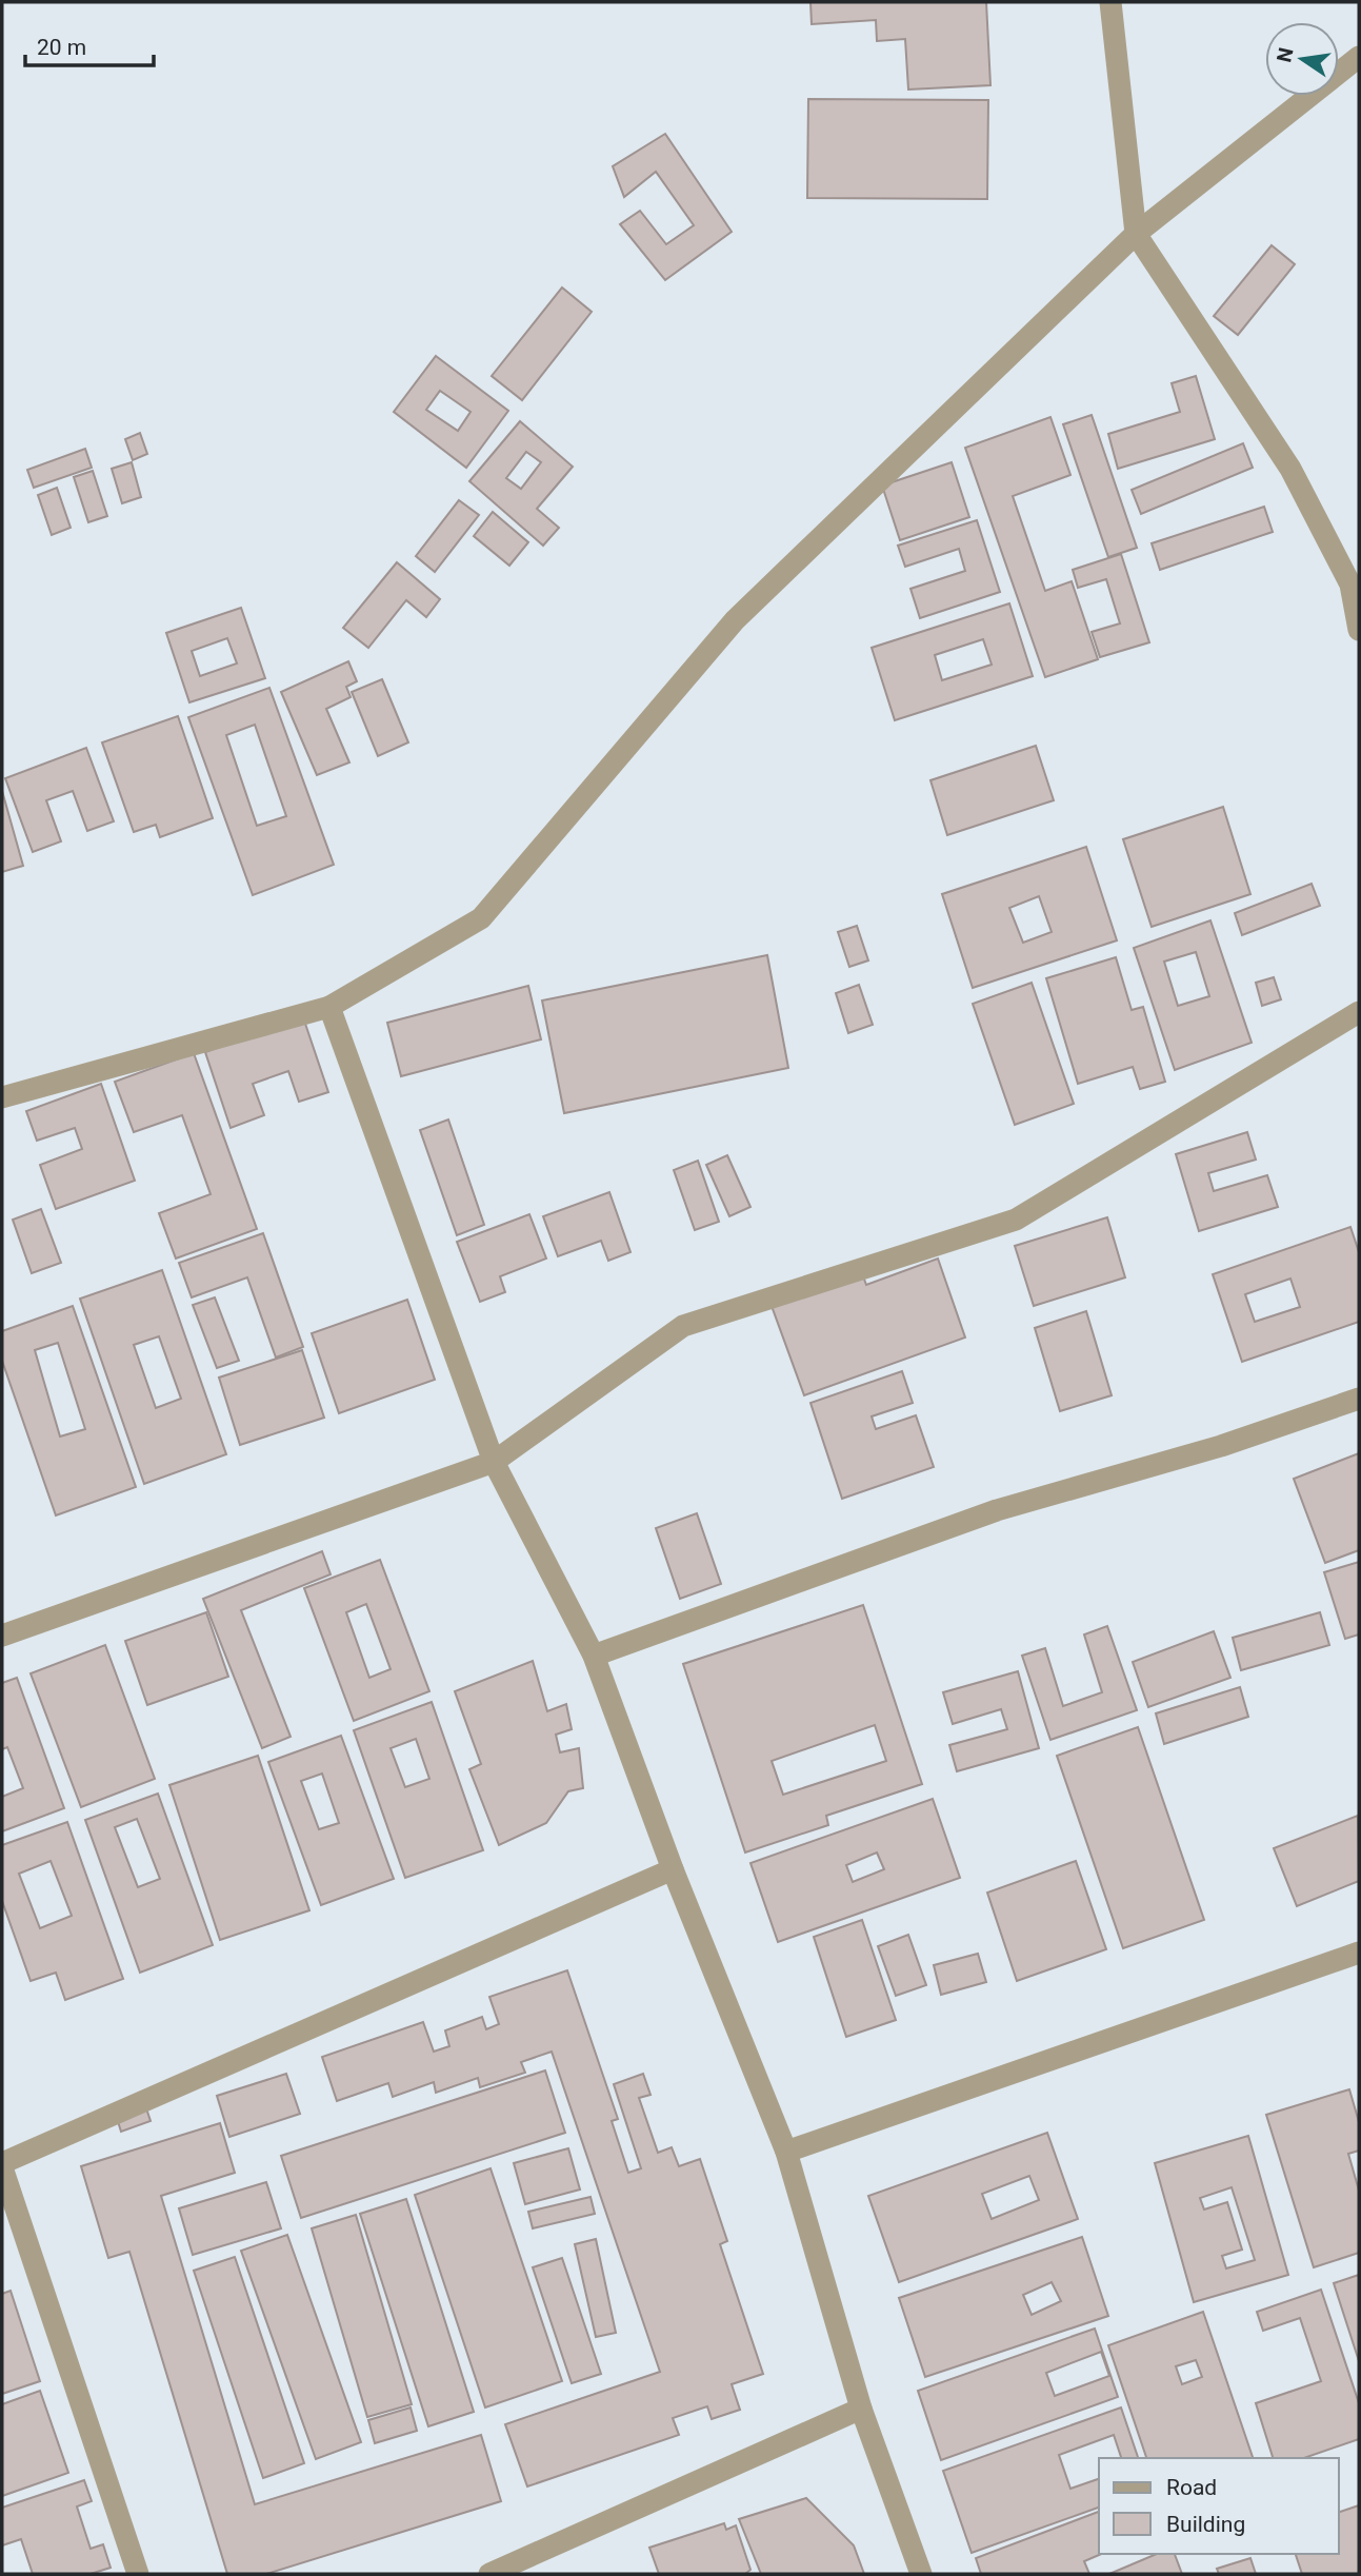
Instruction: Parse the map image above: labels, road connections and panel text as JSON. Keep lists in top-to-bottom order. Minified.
{"legend":["Road","Building"],"scale_bar":"20 m","north":"left"}
